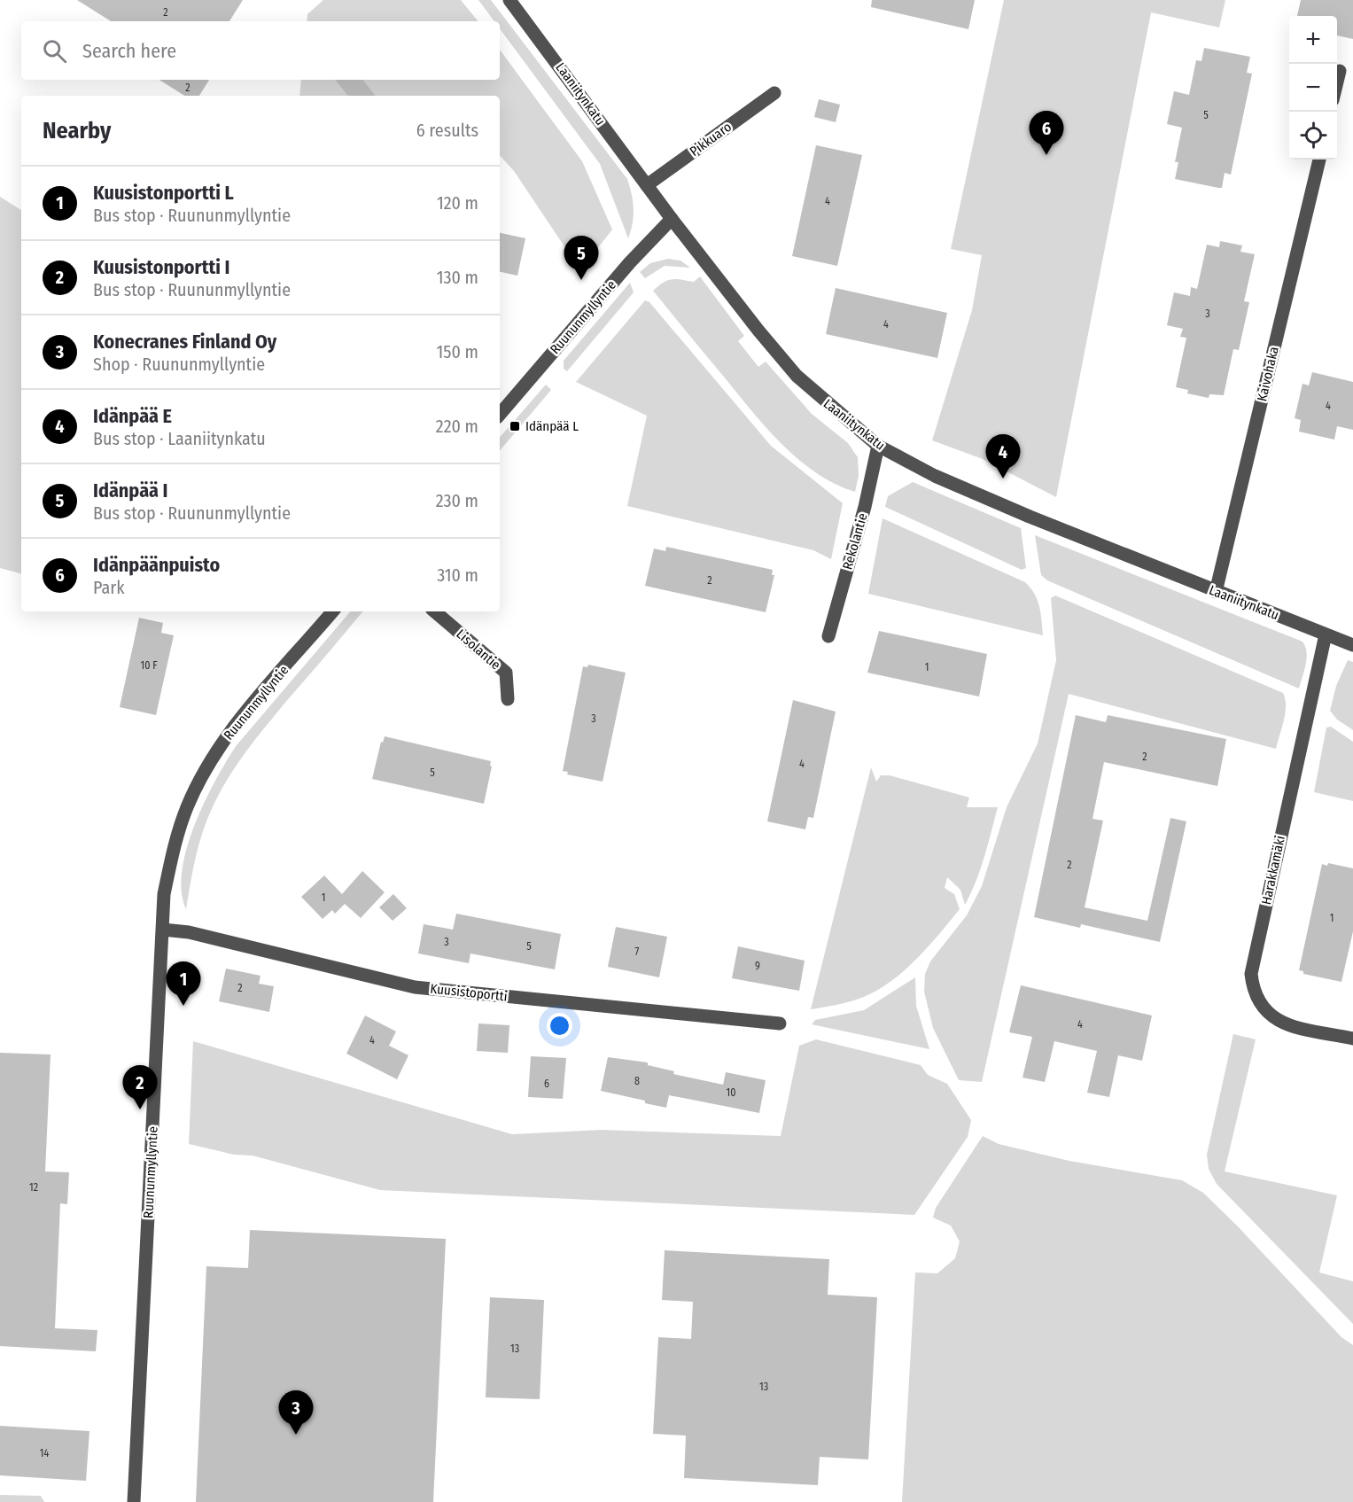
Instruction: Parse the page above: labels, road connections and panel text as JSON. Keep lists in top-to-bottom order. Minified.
{"streets":{"street":["Laaniitynkatu","Pikkuaro","Ruununmyllyntie","Kaivohaka","Rekolantie","Lisolantie","Harakkamäki","Kuusistoportti"]},"crossings":[["Laaniitynkatu","Pikkuaro"],["Laaniitynkatu","Ruununmyllyntie"],["Laaniitynkatu","Kaivohaka"],["Laaniitynkatu","Rekolantie"],["Laaniitynkatu","Harakkamäki"],["Ruununmyllyntie","Kuusistoportti"]],"places":{"transit":["Idänpää L"]},"house_numbers":["2","2","5","4","3","4","4","2","10 F","1","3","2","4","5","2","1","1","3","5","7","9","2","4","4","8","6","10","12","13","13","14"],"page":{"map_buttons":["+","−"],"search":"Search here","heading":["Nearby","6 results"],"pins":["6","5","4","1","2","3"],"list":[{"mark":"1","name":"Kuusistonportti L","note":"Bus stop · Ruununmyllyntie","value":"120 m"},{"mark":"2","name":"Kuusistonportti I","note":"Bus stop · Ruununmyllyntie","value":"130 m"},{"mark":"3","name":"Konecranes Finland Oy","note":"Shop · Ruununmyllyntie","value":"150 m"},{"mark":"4","name":"Idänpää E","note":"Bus stop · Laaniitynkatu","value":"220 m"},{"mark":"5","name":"Idänpää I","note":"Bus stop · Ruununmyllyntie","value":"230 m"},{"mark":"6","name":"Idänpäänpuisto","note":"Park","value":"310 m"}]}}
